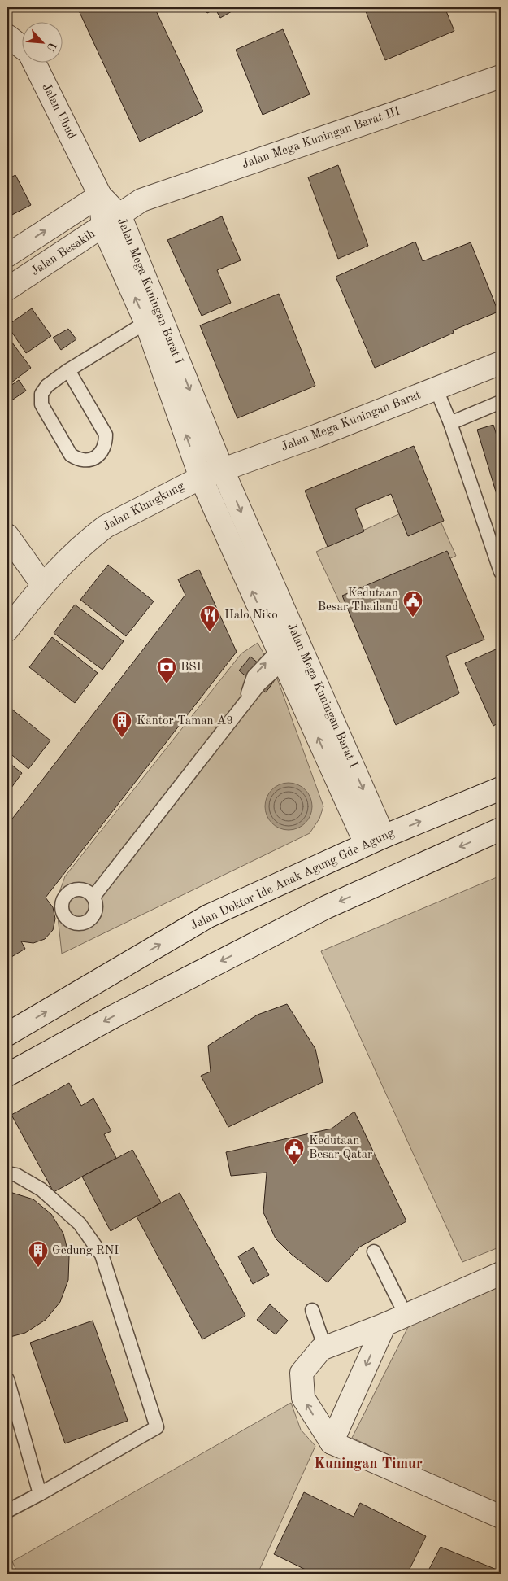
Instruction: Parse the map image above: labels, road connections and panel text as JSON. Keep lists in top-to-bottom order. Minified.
{"streets":{"street":["Jalan Ubud","Jalan Mega Kuningan Barat III","Jalan Besakih","Jalan Mega Kuningan Barat I","Jalan Mega Kuningan Barat","Jalan Klungkung","Jalan Doktor Ide Anak Agung Gde Agung"]},"crossings":[["Jalan Ubud","Jalan Mega Kuningan Barat III"],["Jalan Ubud","Jalan Mega Kuningan Barat I"],["Jalan Mega Kuningan Barat III","Jalan Besakih"],["Jalan Mega Kuningan Barat III","Jalan Mega Kuningan Barat I"],["Jalan Besakih","Jalan Mega Kuningan Barat I"],["Jalan Mega Kuningan Barat I","Jalan Mega Kuningan Barat"],["Jalan Mega Kuningan Barat I","Jalan Klungkung"],["Jalan Mega Kuningan Barat I","Jalan Doktor Ide Anak Agung Gde Agung"],["Jalan Mega Kuningan Barat","Jalan Klungkung"]],"districts":["Kuningan Timur"],"places":{"public building":["Kedutaan Besar Thailand","Kedutaan Besar Qatar"],"restaurant":["Halo Niko"],"bank":["BSI"],"building":["Kantor Taman A9","Gedung RNI"]},"north":"bottom right"}
